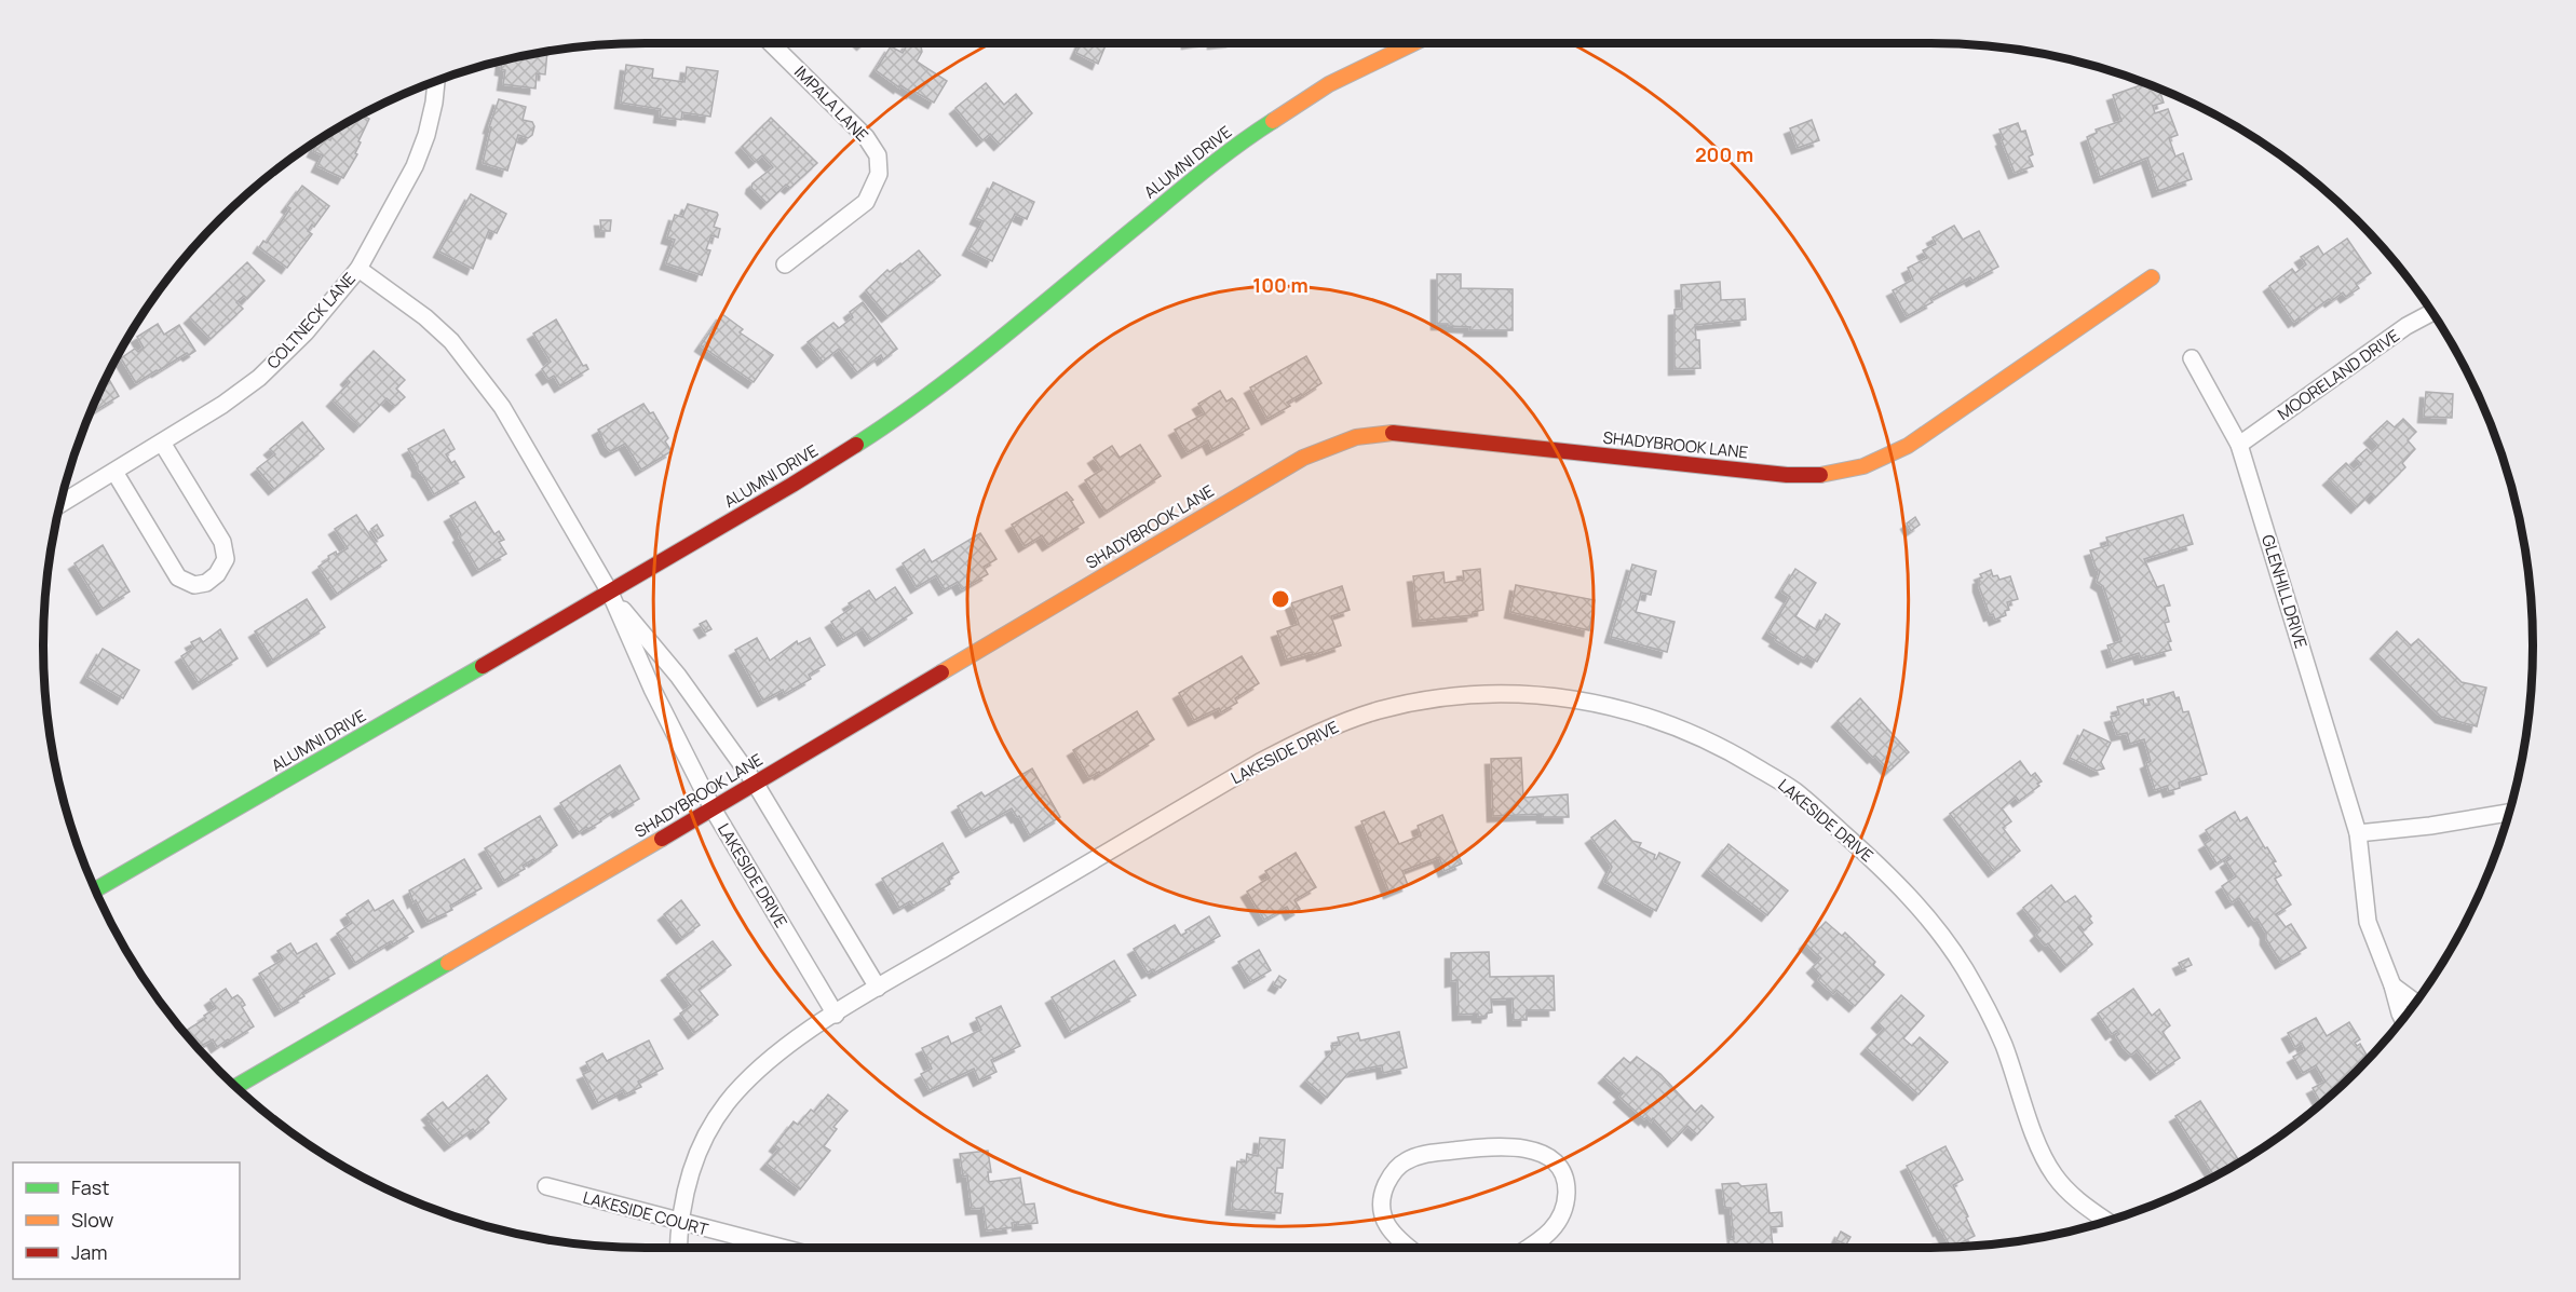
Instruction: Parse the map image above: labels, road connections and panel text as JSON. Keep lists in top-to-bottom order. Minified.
{"streets":{"street":["IMPALA LANE","ALUMNI DRIVE","COLTNECK LANE","MOORELAND DRIVE","SHADYBROOK LANE","GLENHILL DRIVE","LAKESIDE DRIVE","LAKESIDE COURT"]},"crossings":[["ALUMNI DRIVE","LAKESIDE DRIVE"],["COLTNECK LANE","LAKESIDE DRIVE"],["MOORELAND DRIVE","GLENHILL DRIVE"],["SHADYBROOK LANE","LAKESIDE DRIVE"],["LAKESIDE DRIVE","LAKESIDE COURT"]],"legend":["Fast","Slow","Jam"],"rings":["200 m","100 m"]}
